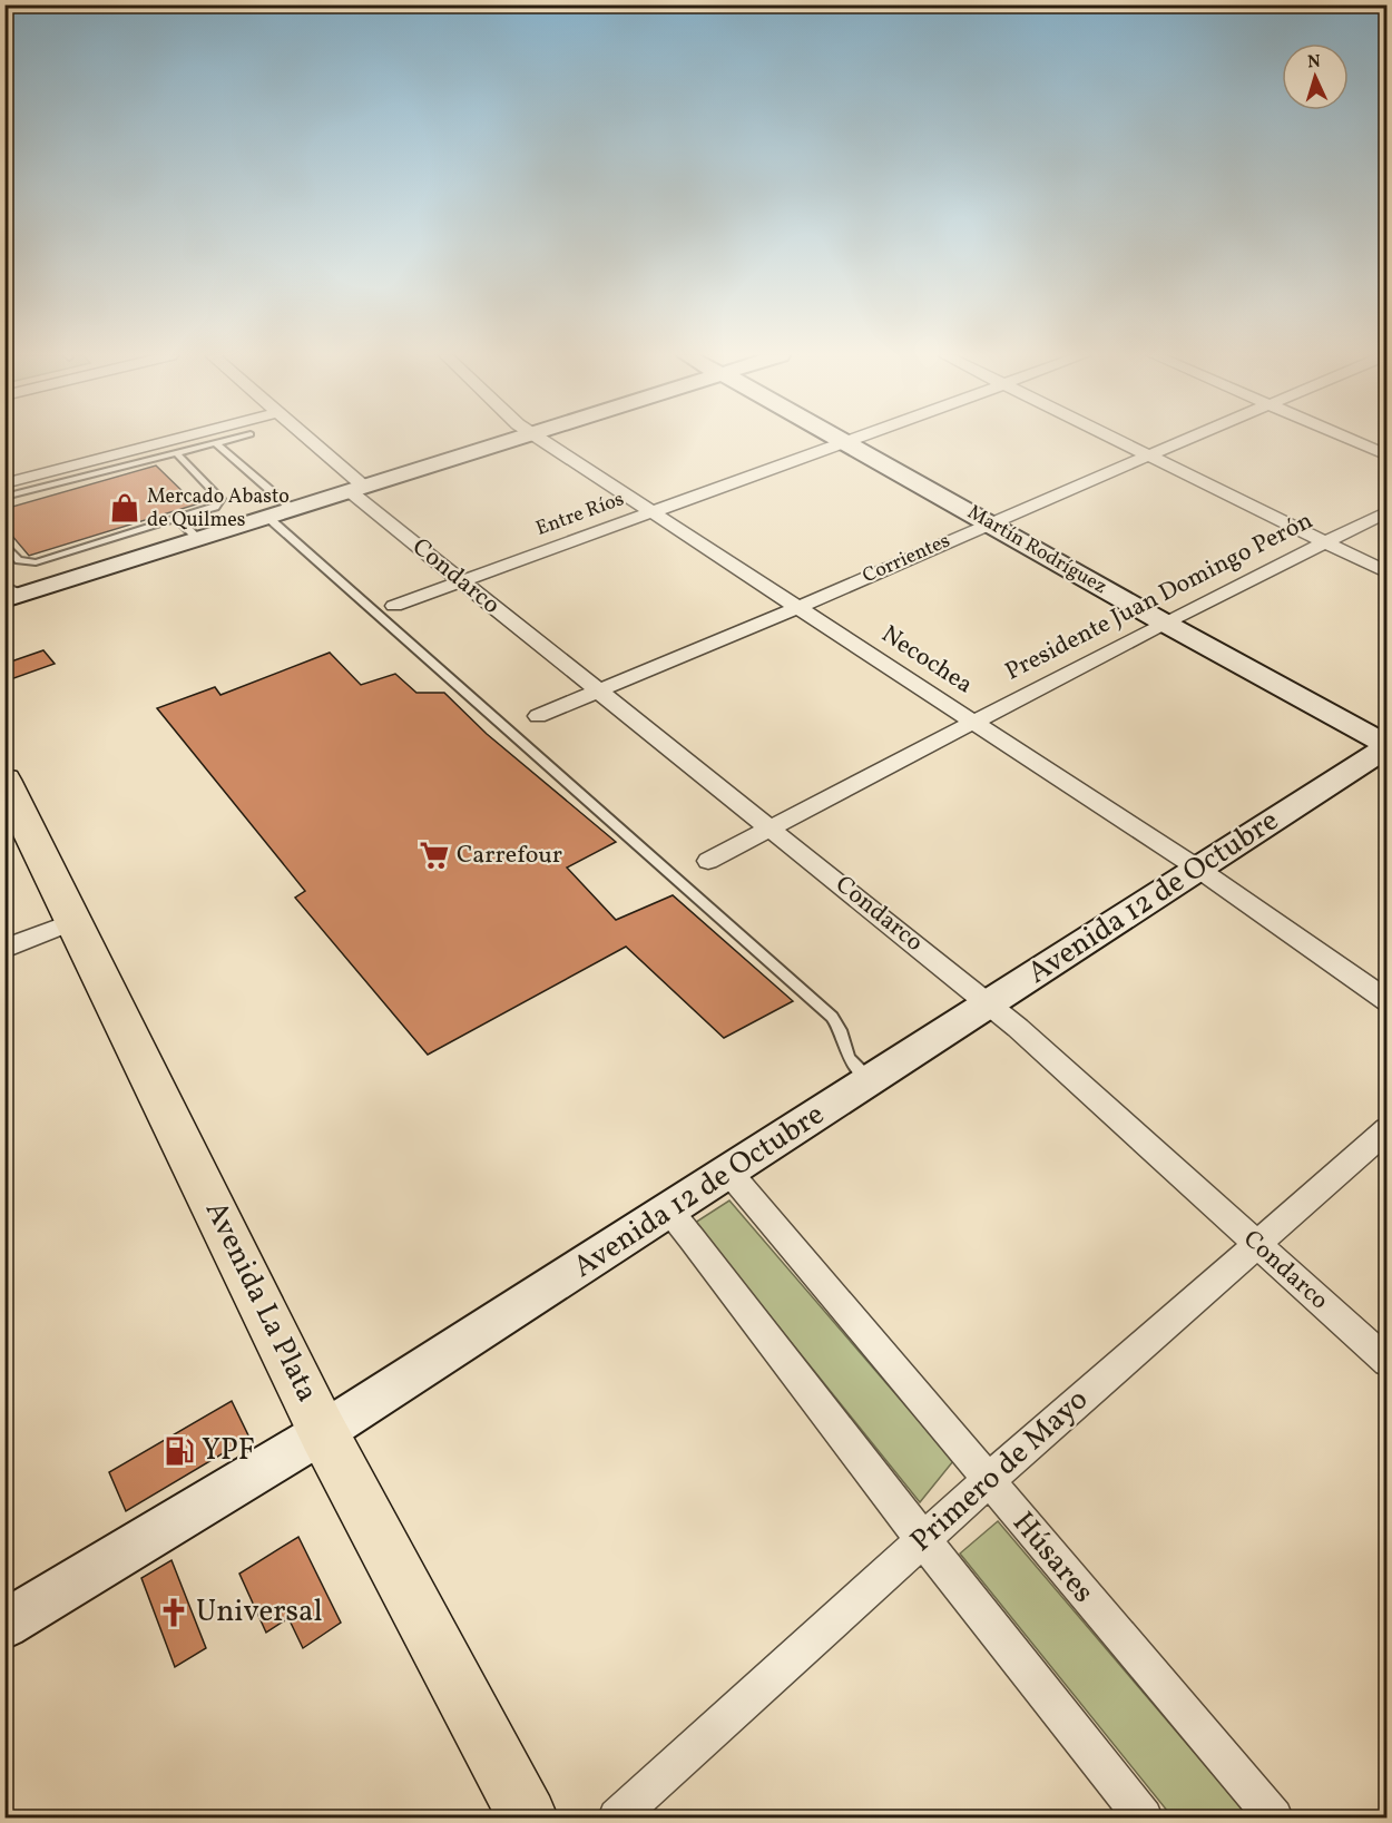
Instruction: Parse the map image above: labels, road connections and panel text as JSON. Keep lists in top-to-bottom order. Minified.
{"streets":{"main road":["Avenida La Plata"],"street":["Entre Ríos","Martín Rodríguez","Corrientes","Condarco","Presidente Juan Domingo Perón","Necochea","Avenida 12 de Octubre","Primero de Mayo","Húsares"]},"crossings":[["Entre Ríos","Martín Rodríguez"],["Entre Ríos","Condarco"],["Entre Ríos","Necochea"],["Martín Rodríguez","Corrientes"],["Martín Rodríguez","Presidente Juan Domingo Perón"],["Martín Rodríguez","Avenida 12 de Octubre"],["Corrientes","Condarco"],["Corrientes","Necochea"],["Condarco","Presidente Juan Domingo Perón"],["Condarco","Avenida 12 de Octubre"],["Condarco","Primero de Mayo"],["Presidente Juan Domingo Perón","Necochea"],["Necochea","Avenida 12 de Octubre"],["Avenida 12 de Octubre","Avenida La Plata"],["Avenida 12 de Octubre","Húsares"],["Primero de Mayo","Húsares"]],"places":{"shop":["Mercado Abasto de Quilmes"],"supermarket":["Carrefour"],"fuel station":["YPF"],"church":["Universal"]},"north":"top"}
